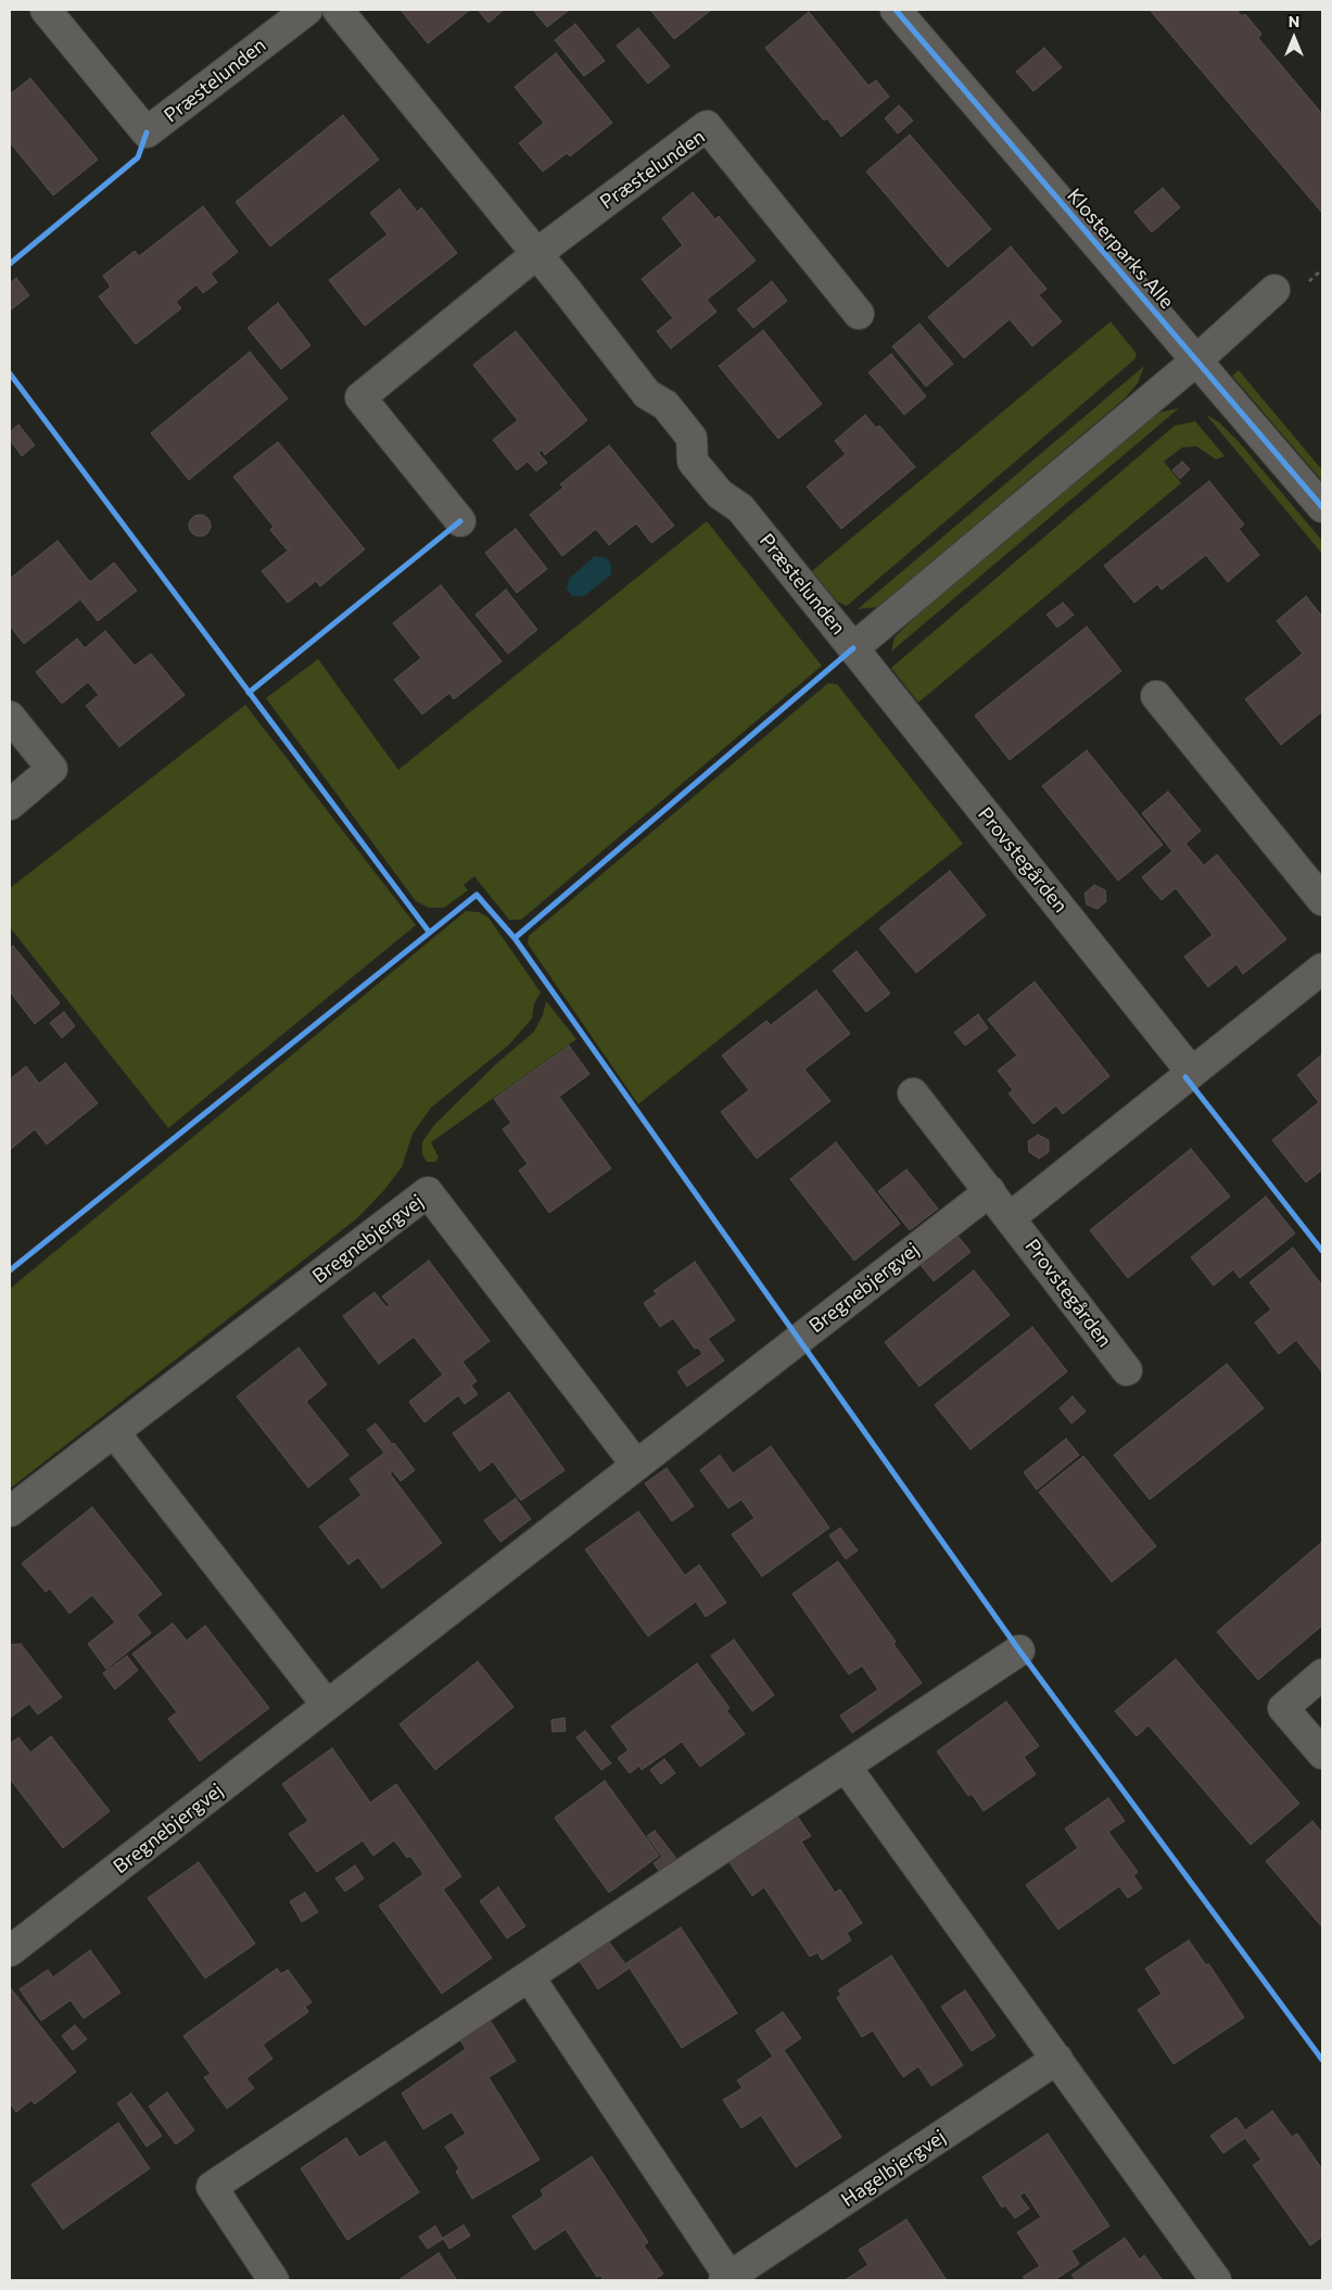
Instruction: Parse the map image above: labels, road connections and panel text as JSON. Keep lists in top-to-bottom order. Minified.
{"streets":{"street":["Præstelunden","Klosterparks Alle","Provstegården","Bregnebjergvej","Hagelbjergvej"]},"crossings":[["Præstelunden","Klosterparks Alle"],["Præstelunden","Provstegården"],["Provstegården","Bregnebjergvej"]],"north":"top"}
